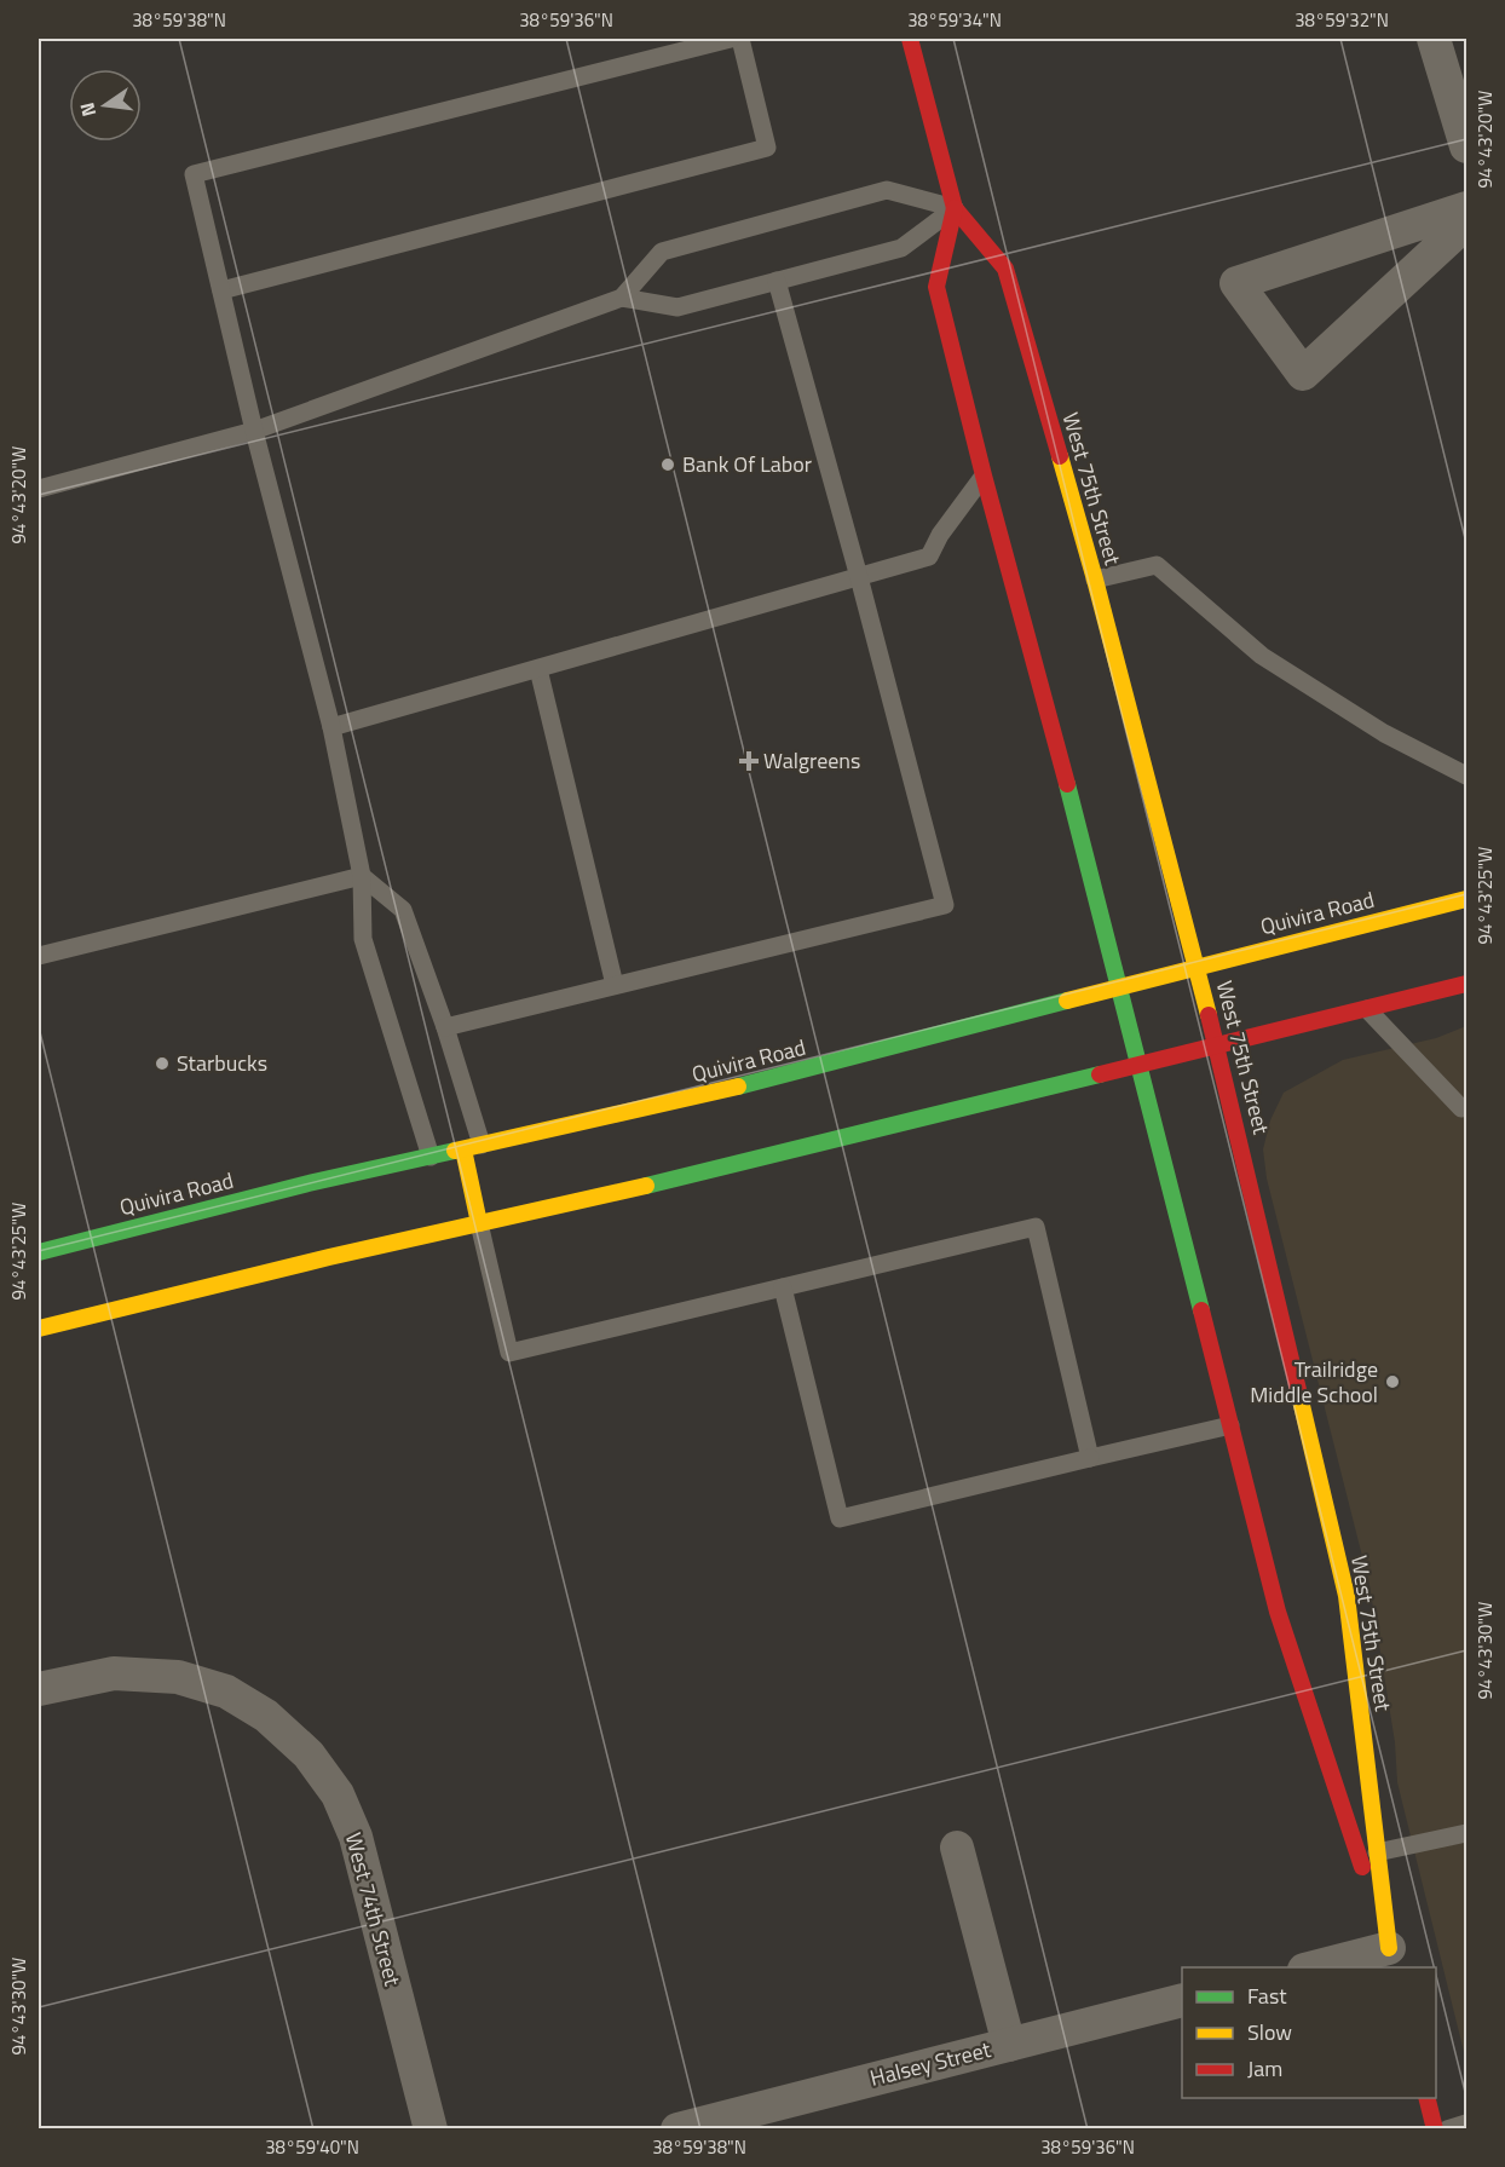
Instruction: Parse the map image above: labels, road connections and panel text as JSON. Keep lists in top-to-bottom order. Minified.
{"streets":{"main road":["West 75th Street","Quivira Road"],"street":["West 74th Street","Halsey Street"]},"crossings":[["West 75th Street","Quivira Road"]],"places":{"other":["Bank Of Labor","Starbucks","Trailridge Middle School"],"health":["Walgreens"]},"legend":["Fast","Slow","Jam"],"north":"left","coordinates":["38°59'38\"N","38°59'36\"N","38°59'34\"N","38°59'32\"N","94°43'20\"W","94°43'25\"W","94°43'30\"W","38°59'40\"N"]}
